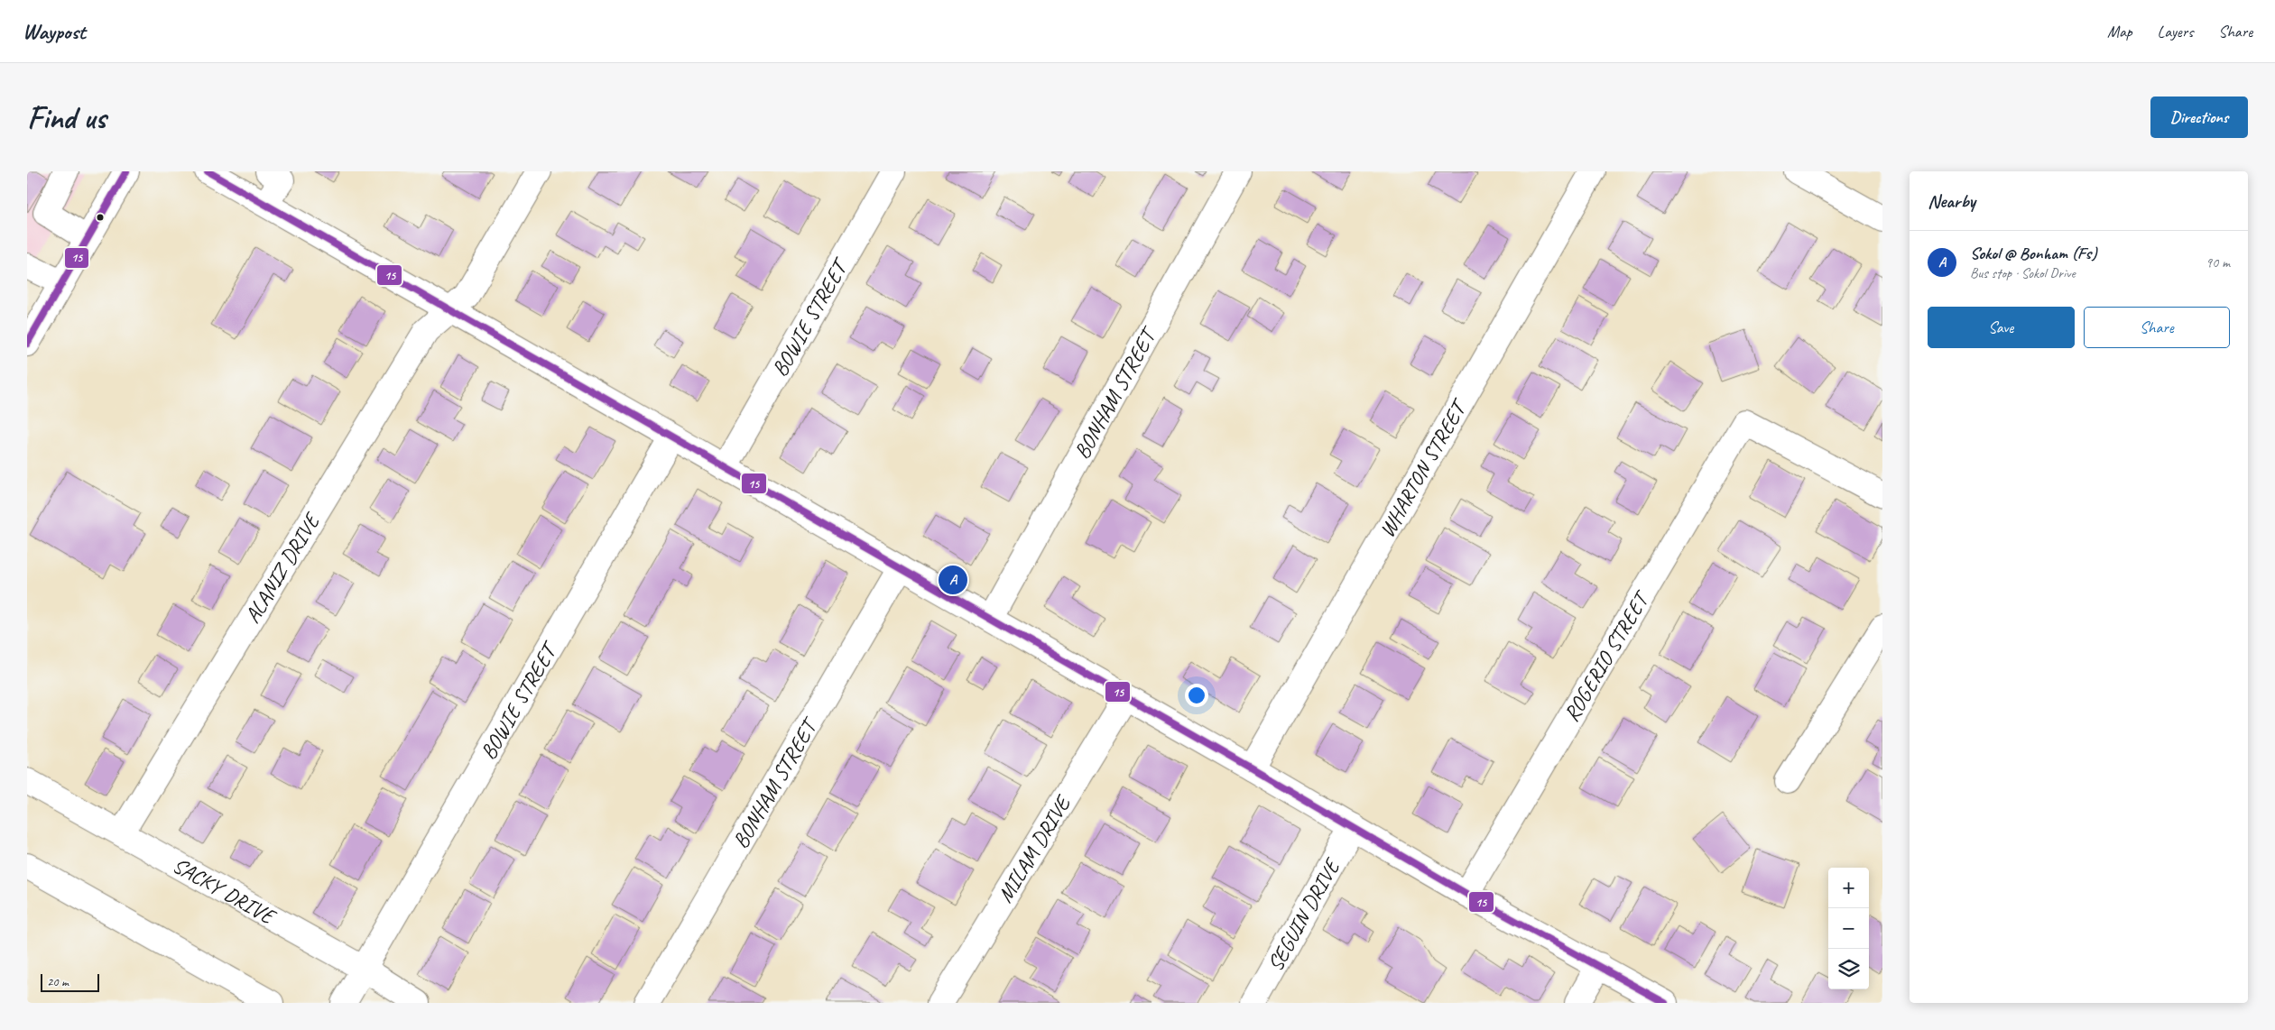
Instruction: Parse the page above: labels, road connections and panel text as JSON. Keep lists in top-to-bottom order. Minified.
{"streets":{"street":["BOWIE STREET","BONHAM STREET","WHARTON STREET","ALANIZ DRIVE","ROGERIO STREET","MILAM DRIVE","SACKY DRIVE","SEGUIN DRIVE"]},"crossings":[["BOWIE STREET","SACKY DRIVE"],["ALANIZ DRIVE","SACKY DRIVE"]],"lines":["transit line 15"],"scale_bar":"20 m","page":{"header":"Waypost","nav":["Map","Layers","Share"],"buttons":["Directions",["Save","Share"]],"title":"Find us","heading":"Nearby","list":[{"mark":"A","name":"Sokol @ Bonham (Fs)","note":"Bus stop · Sokol Drive","value":"90 m"}],"pins":"A","map_buttons":["+","−"],"scale":"20 m"}}
